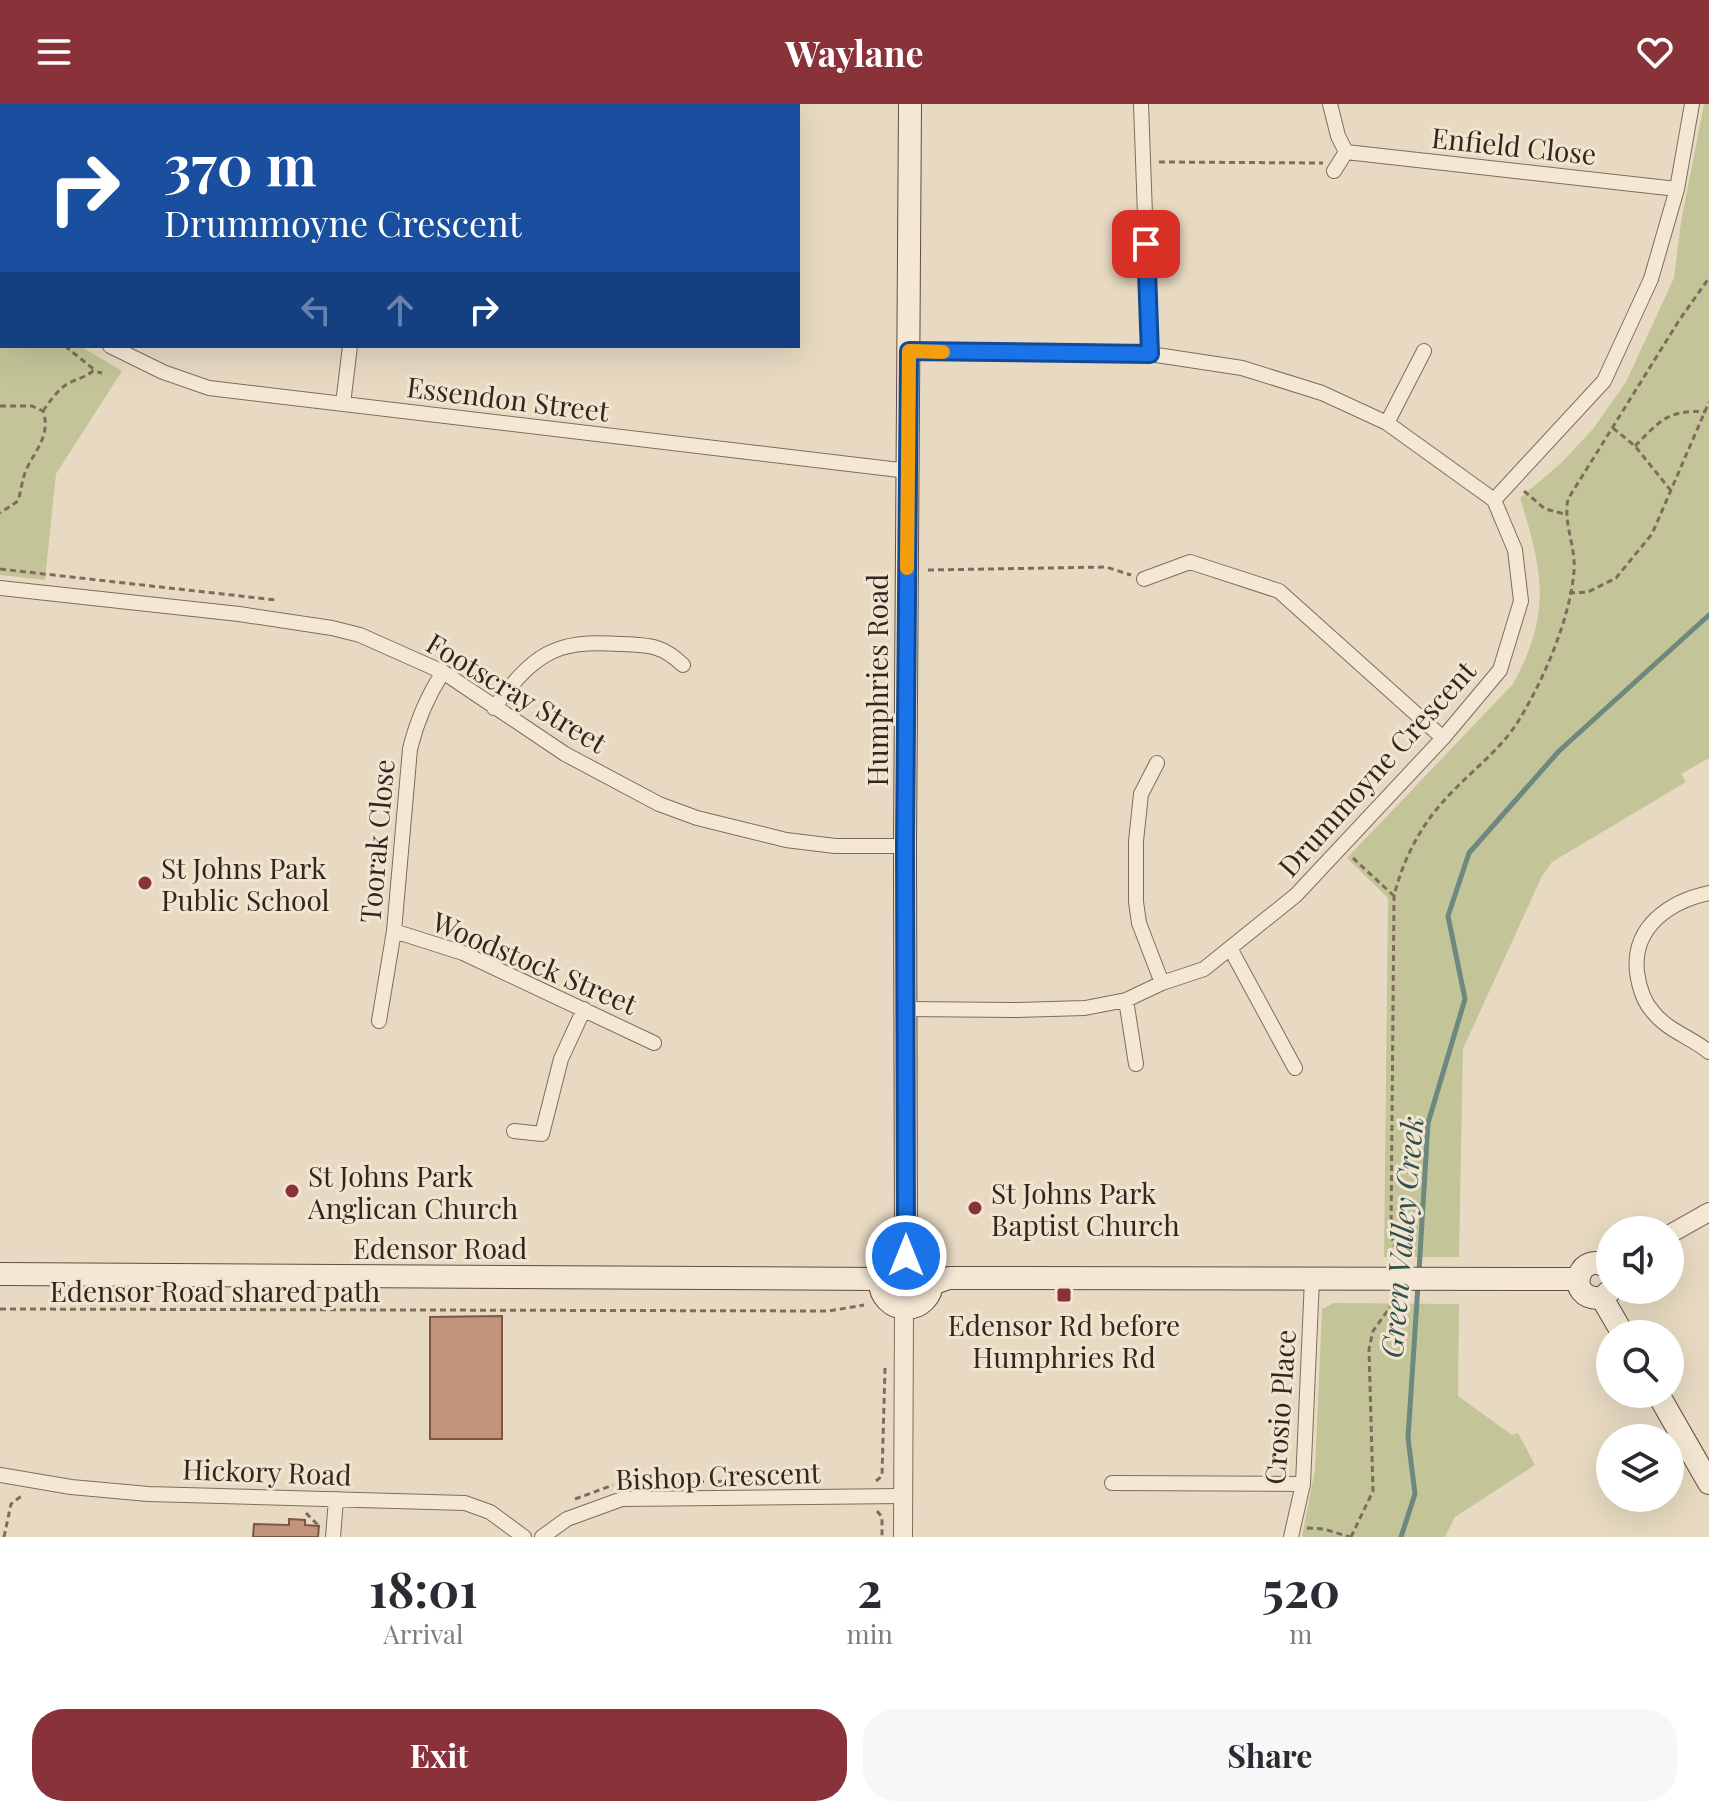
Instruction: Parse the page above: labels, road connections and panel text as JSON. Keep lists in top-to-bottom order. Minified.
{"streets":{"main road":["Humphries Road","Edensor Road"],"street":["Enfield Close","Essendon Street","Footscray Street","Drummoyne Crescent","Toorak Close","Woodstock Street","Crosio Place","Hickory Road","Bishop Crescent"],"path":["Edensor Road shared path"]},"crossings":[["Essendon Street","Humphries Road"],["Humphries Road","Footscray Street"],["Humphries Road","Drummoyne Crescent"],["Humphries Road","Edensor Road"],["Footscray Street","Toorak Close"],["Toorak Close","Woodstock Street"]],"water":["Green Valley Creek"],"places":{"other":["St Johns Park Public School","St Johns Park Anglican Church","St Johns Park Baptist Church"],"transit":["Edensor Rd before Humphries Rd"]},"page":{"header":"Waylane","turn":["370 m","Drummoyne Crescent"],"eta":["18:01","Arrival","2","min","520","m"],"buttons":["Exit","Share"]}}
